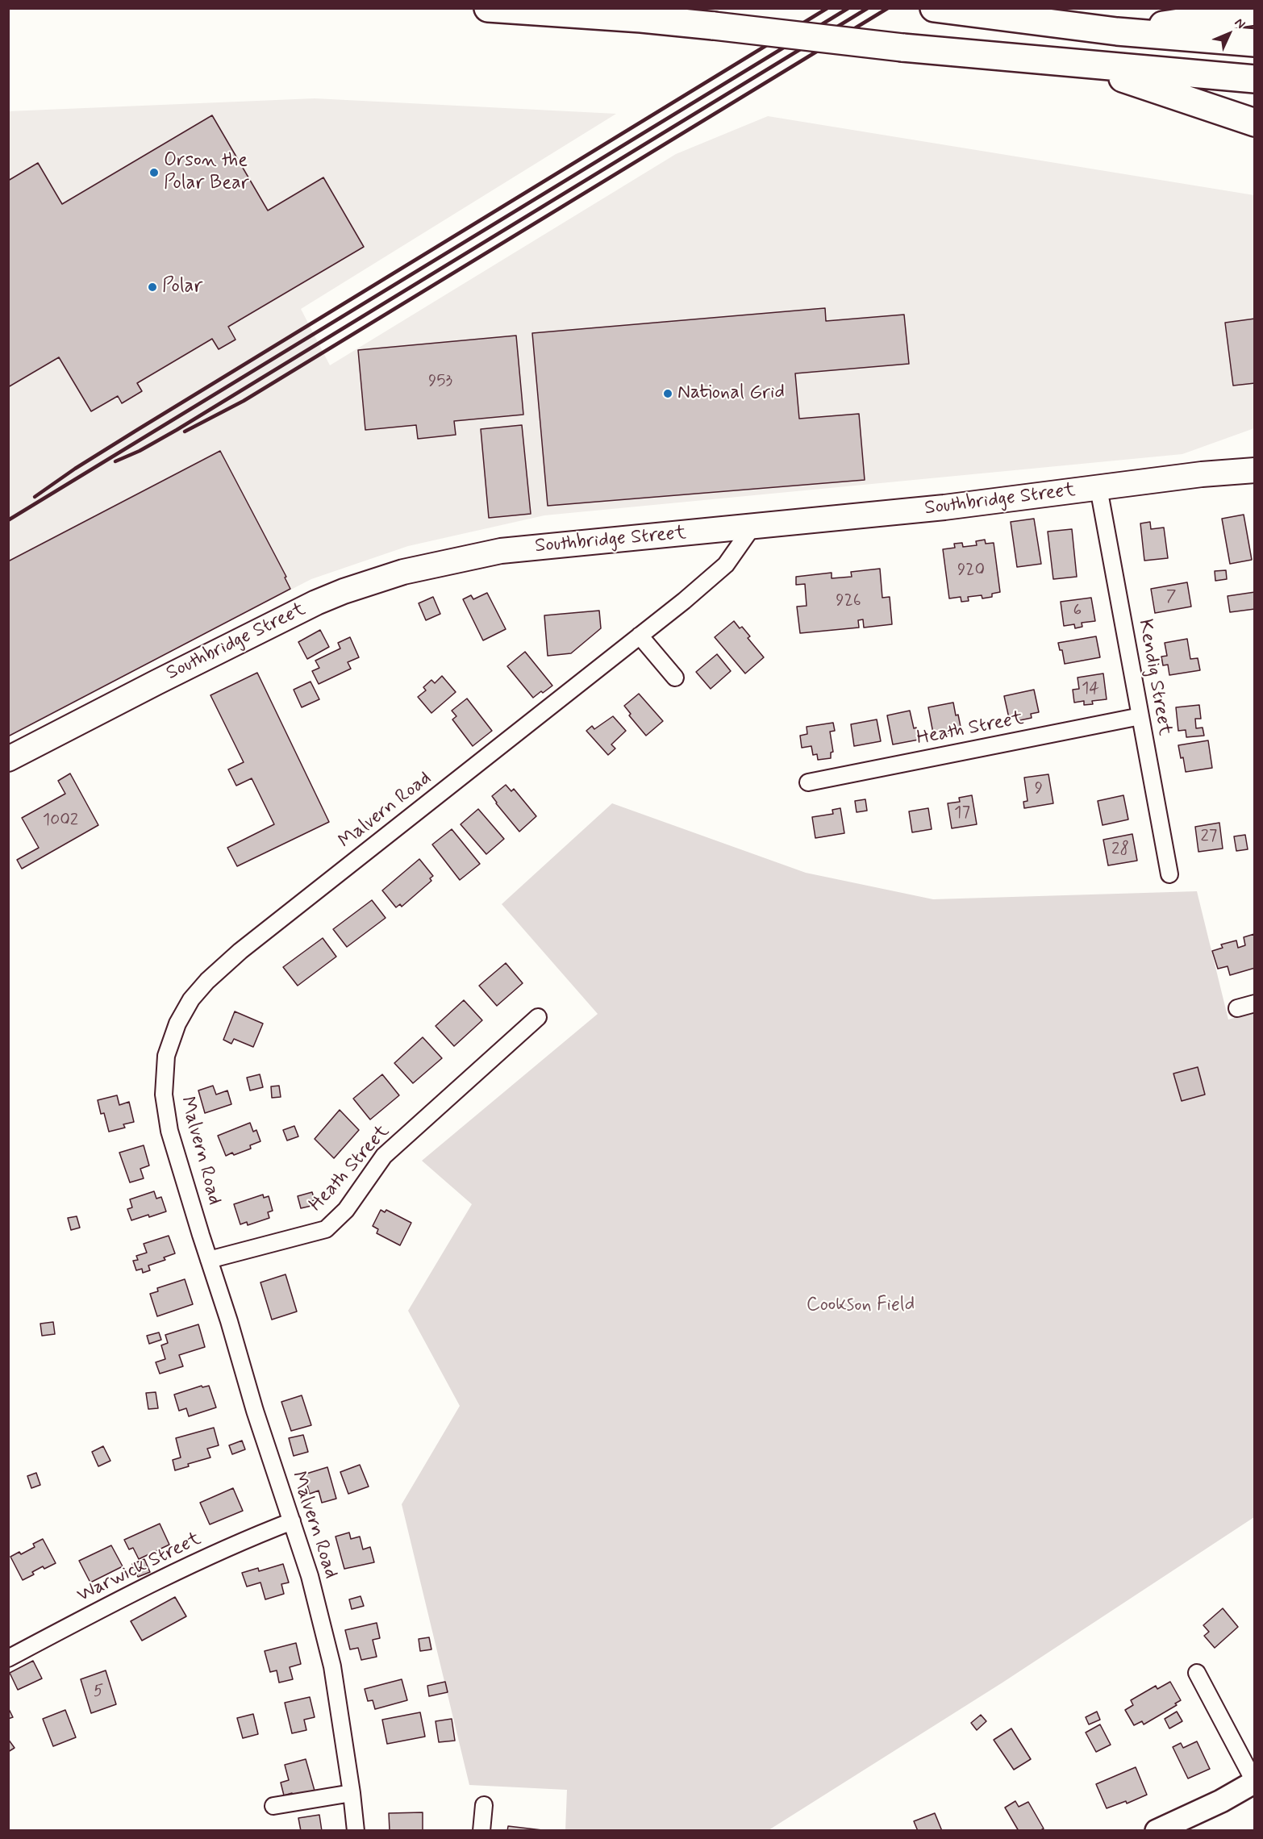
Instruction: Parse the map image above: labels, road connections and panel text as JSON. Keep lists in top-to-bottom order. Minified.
{"streets":{"main road":["Southbridge Street"],"street":["Kendig Street","Heath Street","Malvern Road","Warwick Street"]},"crossings":[["Southbridge Street","Kendig Street"],["Southbridge Street","Malvern Road"],["Kendig Street","Heath Street"],["Heath Street","Malvern Road"],["Malvern Road","Warwick Street"]],"parks":["Cookson Field"],"places":["Orson the Polar Bear","Polar","National Grid"],"house_numbers":["953","920","7","926","6","14","9","17","1002","27","28","5"],"north":"top right"}
